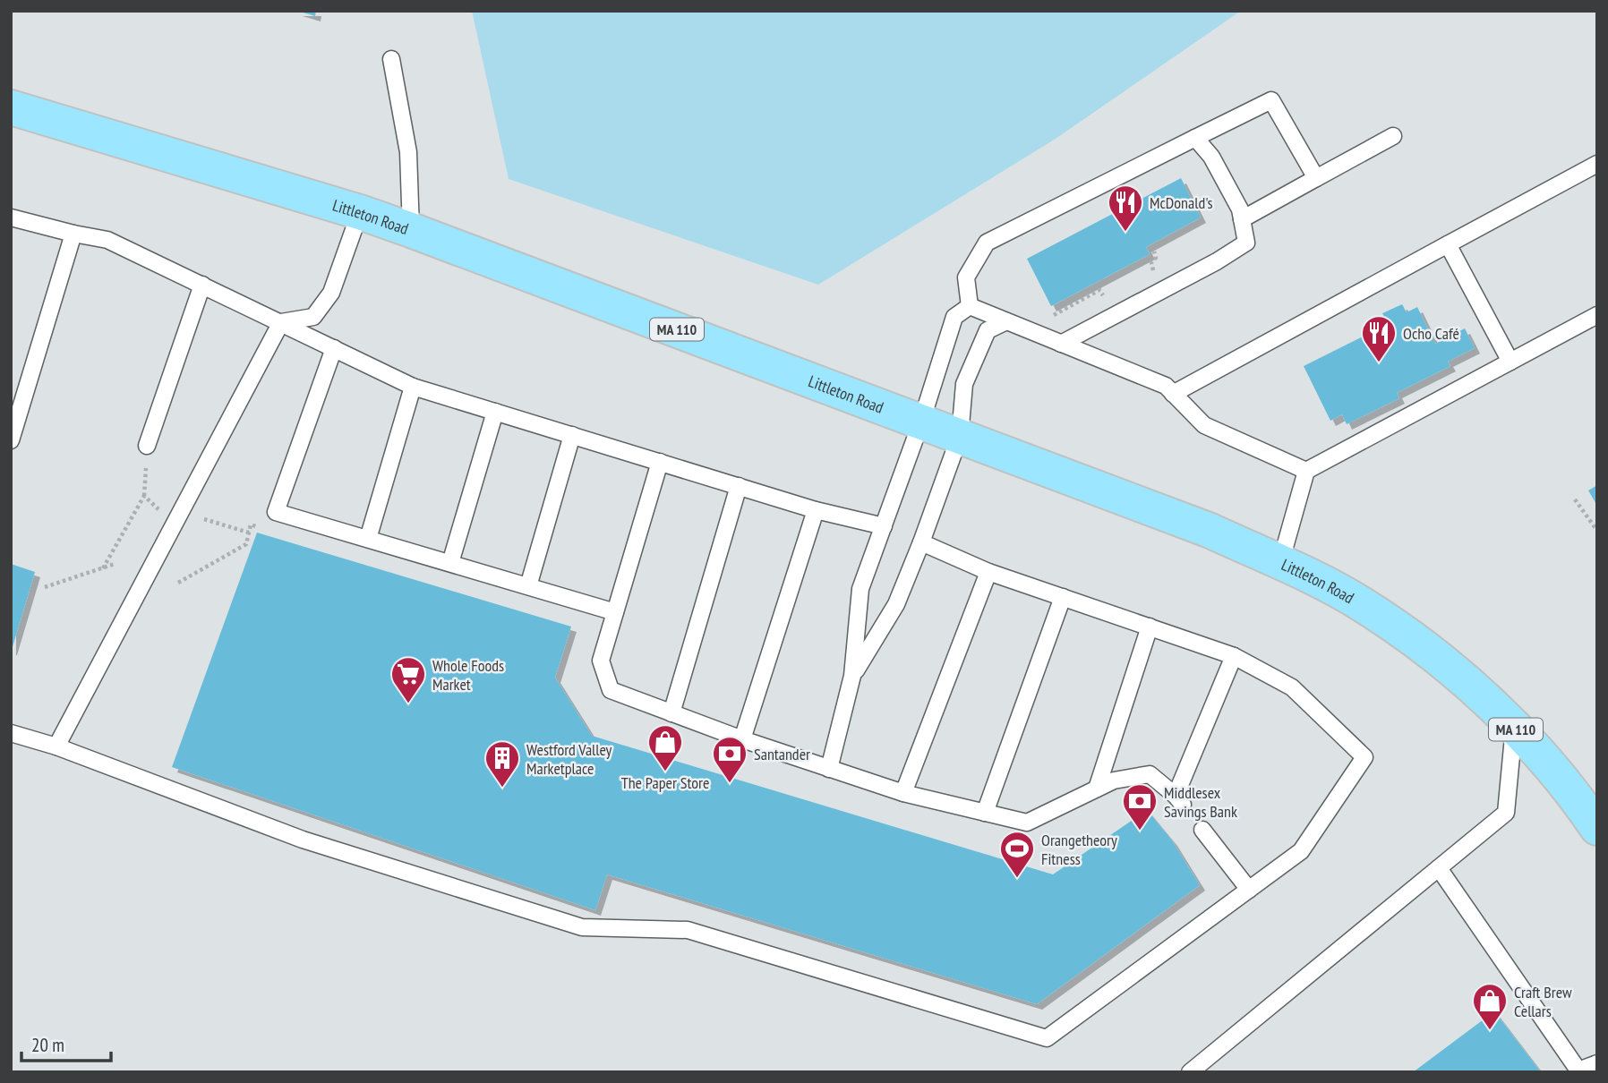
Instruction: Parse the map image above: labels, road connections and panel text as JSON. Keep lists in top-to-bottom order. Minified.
{"streets":{"main road":["Littleton Road","MA 110"]},"places":{"restaurant":["McDonald's","Ocho Café"],"supermarket":["Whole Foods Market"],"shop":["The Paper Store","Craft Brew Cellars"],"bank":["Santander","Middlesex Savings Bank"],"building":["Westford Valley Marketplace"],"sports":["Orangetheory Fitness"]},"scale_bar":"20 m"}
